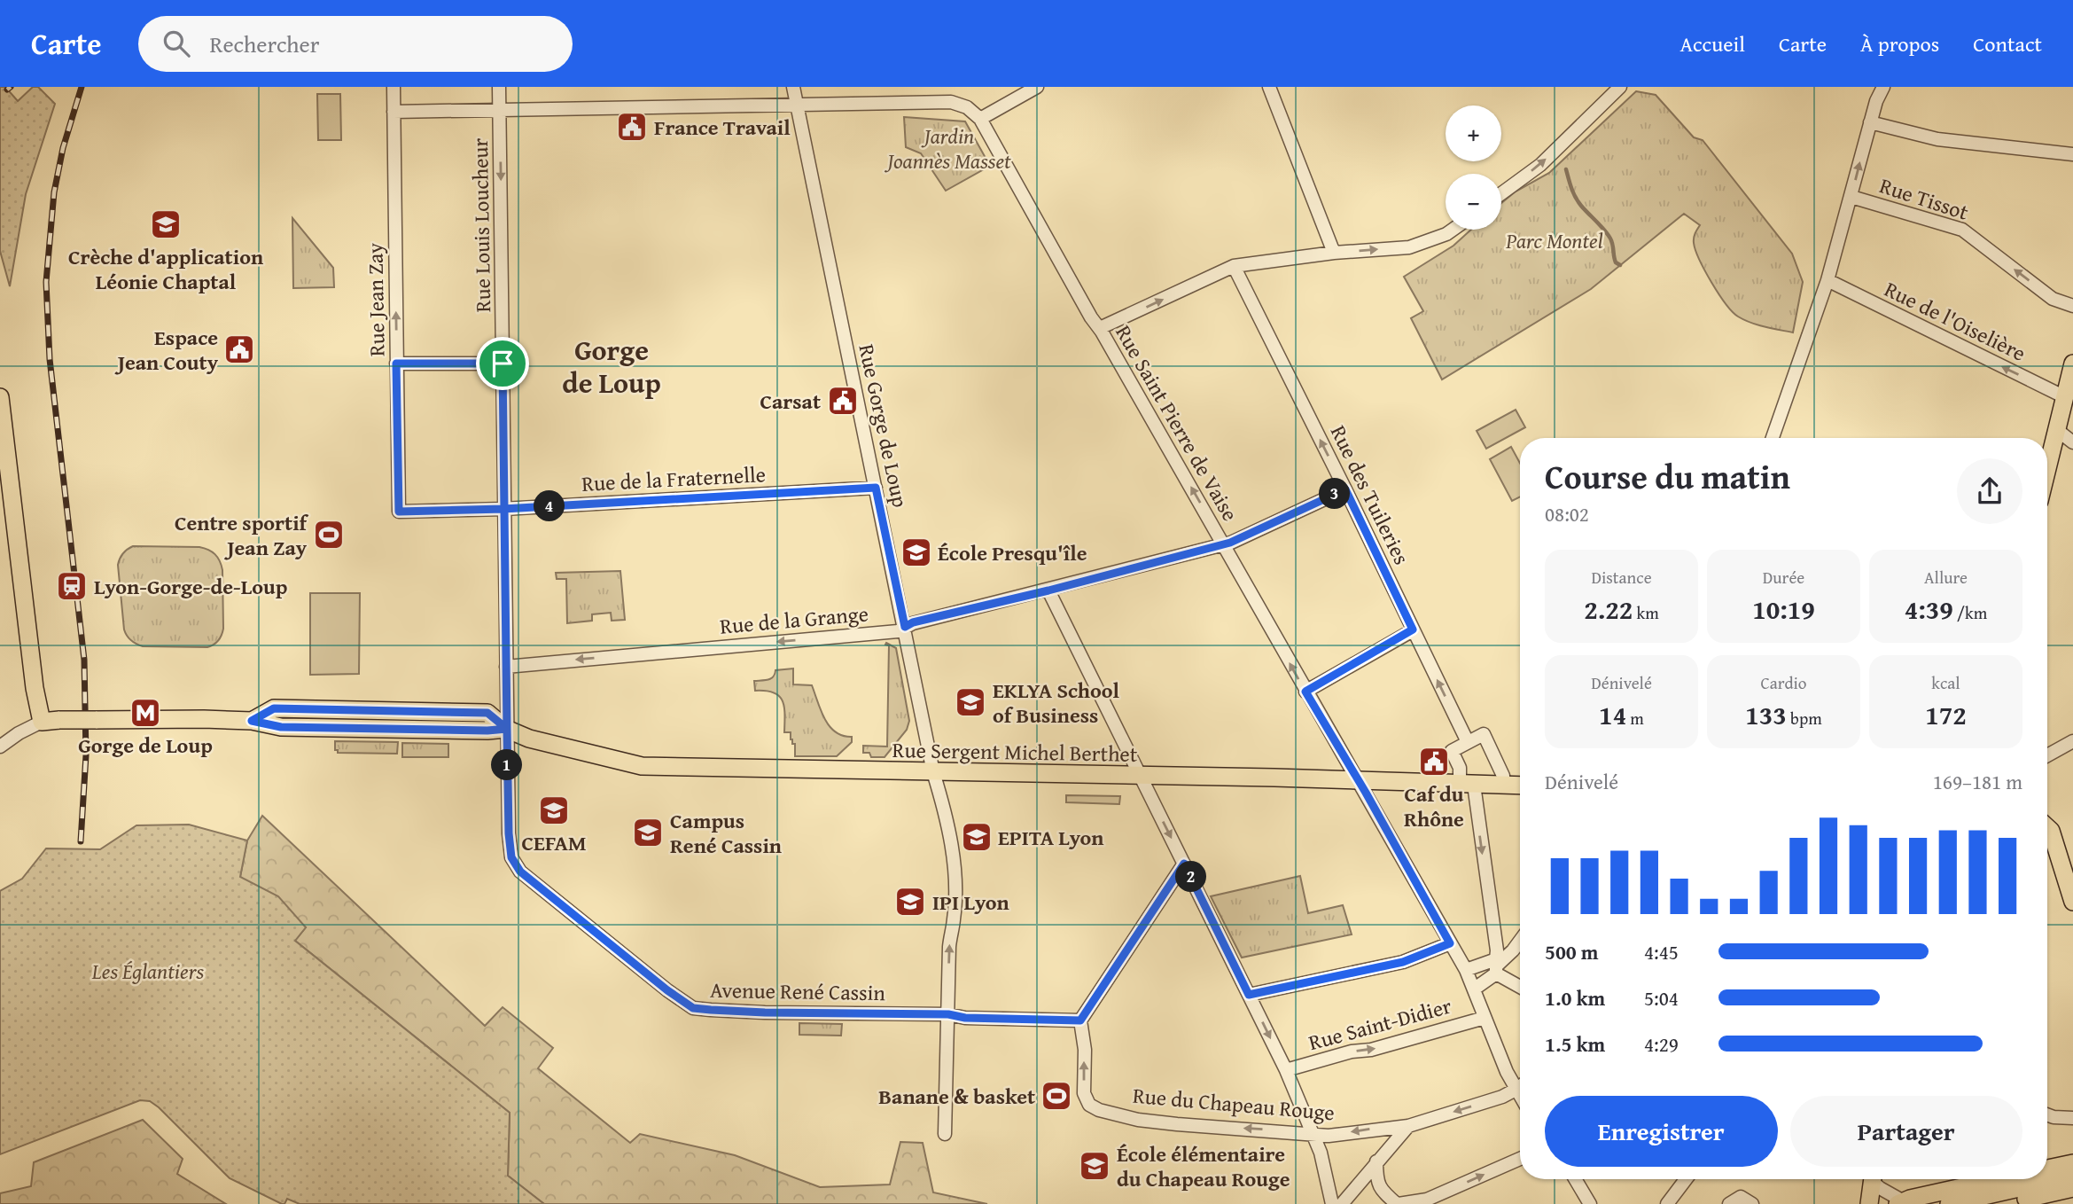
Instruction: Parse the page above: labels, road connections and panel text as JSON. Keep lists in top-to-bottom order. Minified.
{"streets":{"main road":["Rue Sergent Michel Berthet"],"street":["Rue Tissot","Rue Louis Loucheur","Rue Jean Zay","Rue de l'Oiselière","Rue Saint Pierre de Vaise","Rue Gorge de Loup","Rue de la Fraternelle","Rue des Tuileries","Rue de la Grange","Avenue René Cassin","Rue Saint-Didier","Rue du Chapeau Rouge"]},"crossings":[["Rue Louis Loucheur","Rue de la Fraternelle"],["Rue Louis Loucheur","Rue de la Grange"],["Rue Louis Loucheur","Rue Sergent Michel Berthet"],["Rue Louis Loucheur","Avenue René Cassin"],["Rue Jean Zay","Rue de la Fraternelle"],["Rue Saint Pierre de Vaise","Rue de la Grange"],["Rue Saint Pierre de Vaise","Rue Sergent Michel Berthet"],["Rue Saint Pierre de Vaise","Rue Saint-Didier"],["Rue Saint Pierre de Vaise","Rue du Chapeau Rouge"],["Rue Gorge de Loup","Rue de la Fraternelle"],["Rue Gorge de Loup","Rue de la Grange"],["Rue Gorge de Loup","Rue Sergent Michel Berthet"],["Rue Gorge de Loup","Avenue René Cassin"],["Rue des Tuileries","Rue de la Grange"],["Rue Sergent Michel Berthet","Avenue René Cassin"],["Avenue René Cassin","Rue du Chapeau Rouge"]],"one_way":["Rue Louis Loucheur","Rue Jean Zay","Rue de l'Oiselière","Rue Saint Pierre de Vaise","Rue des Tuileries","Rue de la Grange","Rue du Chapeau Rouge"],"districts":["Gorge de Loup"],"parks":["Jardin Joannès Masset","Parc Montel","Les Églantiers"],"places":{"public building":["France Travail","Espace Jean Couty","Carsat","Caf du Rhône"],"school or university":["Crèche d'application Léonie Chaptal","École Presqu'île","EKLYA School of Business","CEFAM","Campus René Cassin","EPITA Lyon","IPI Lyon","École élémentaire du Chapeau Rouge"],"sports":["Centre sportif Jean Zay","Banane & basket"],"station":["Lyon-Gorge-de-Loup"],"metro station":["Gorge de Loup"]},"page":{"header":"Carte","search":"Rechercher","nav":["Accueil","Carte","À propos","Contact"],"map_buttons":["+","−"],"heading":["Course du matin","08:02"],"pins":["3","4","1","2"],"stats":[["Distance","2.22 km"],["Durée","10:19"],["Allure","4:39 /km"],["Dénivelé","14 m"],["Cardio","133 bpm"],["kcal","172"]],"chart":["Dénivelé","169–181 m"],"list":[{"name":"500 m","note":"4:45"},{"name":"1.0 km","note":"5:04"},{"name":"1.5 km","note":"4:29"}],"buttons":["Enregistrer","Partager"]}}
